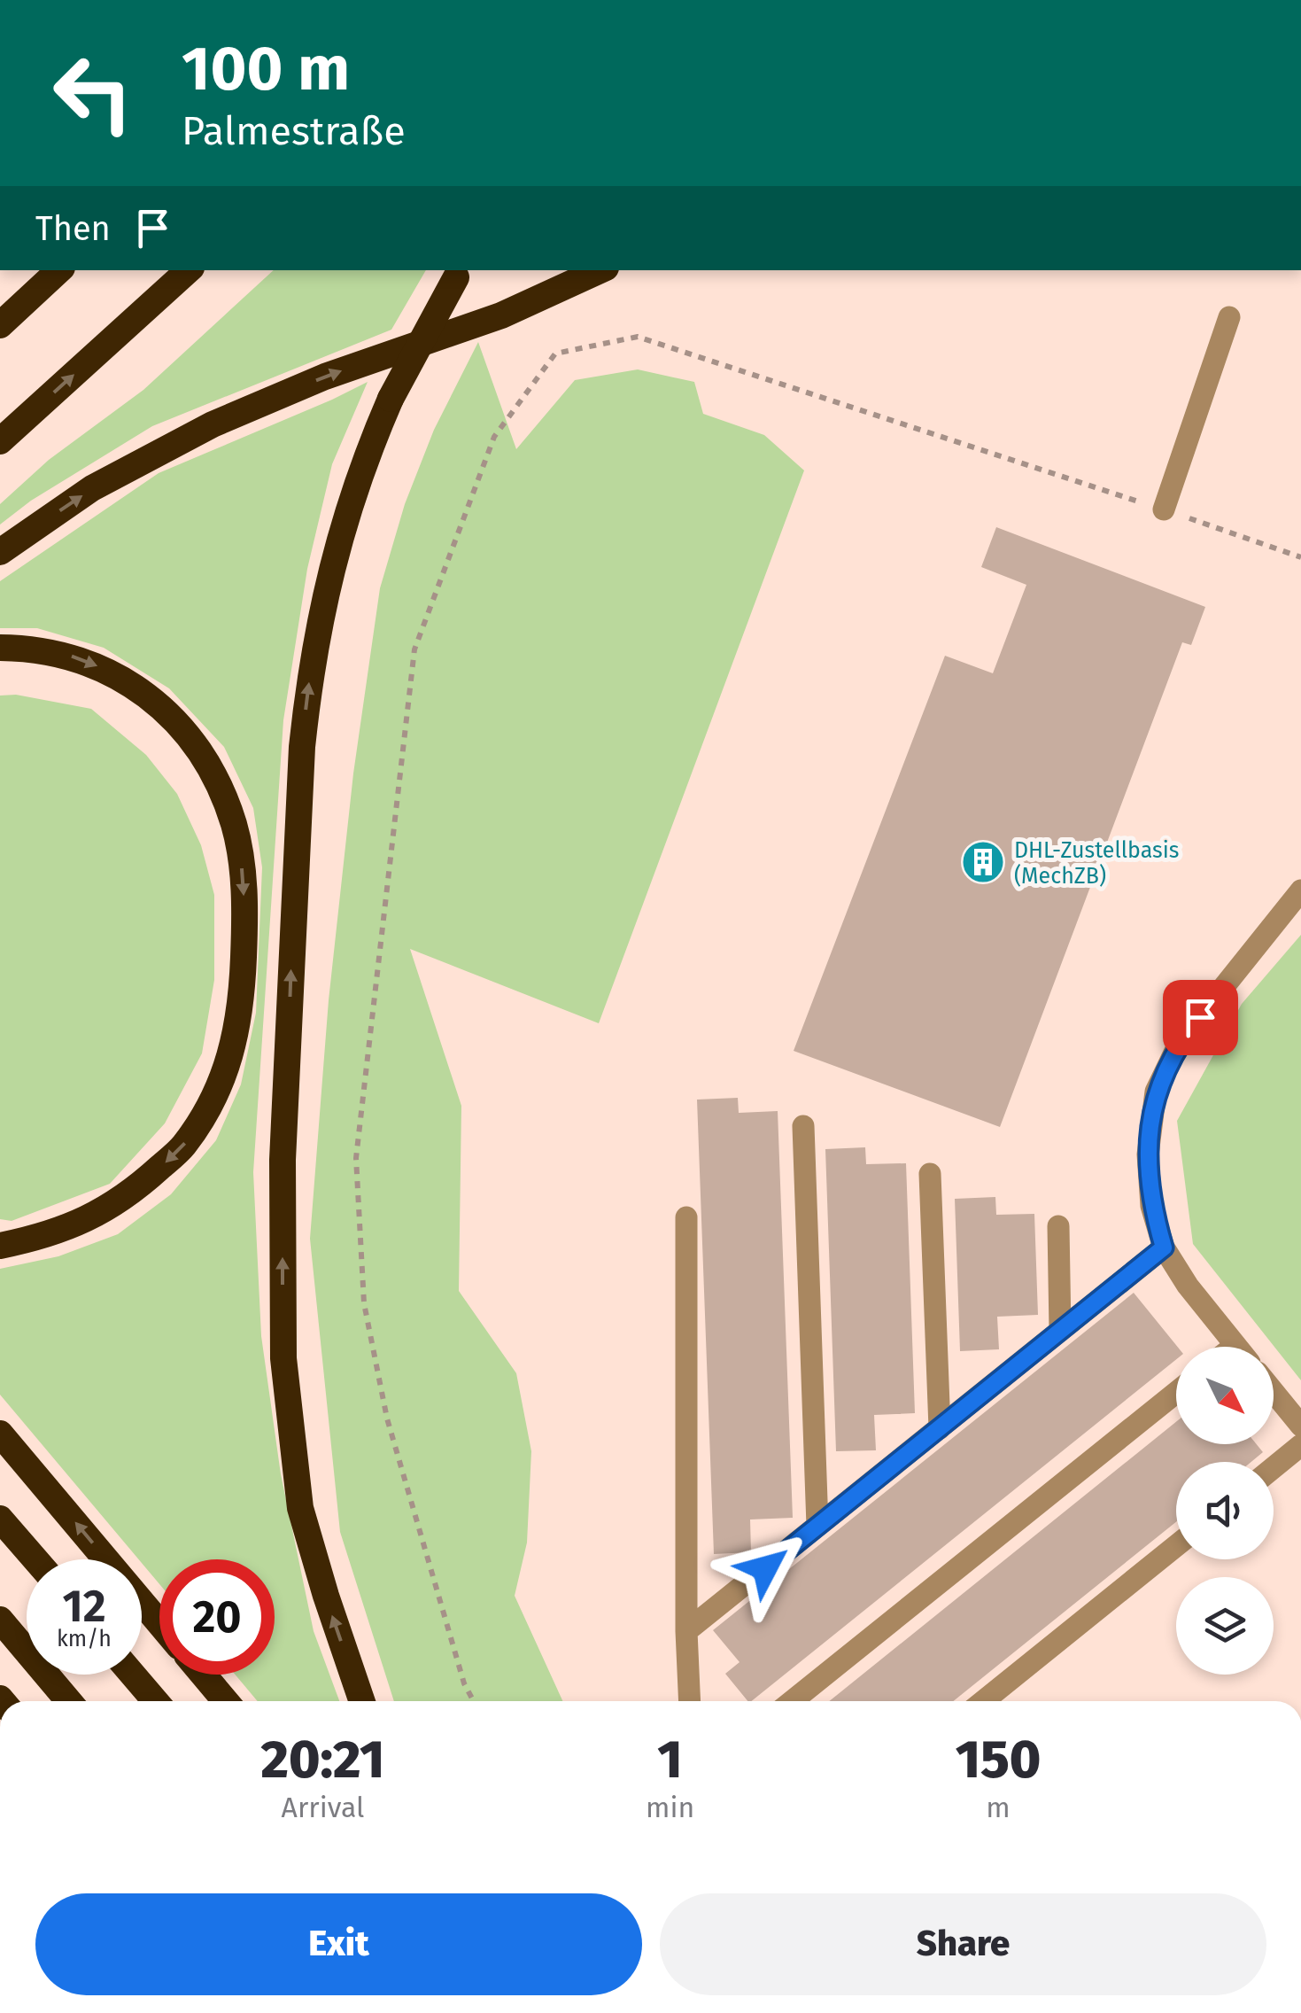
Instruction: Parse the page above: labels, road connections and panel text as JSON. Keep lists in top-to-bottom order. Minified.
{"places":{"building":["DHL-Zustellbasis (MechZB)"]},"north":"bottom right","page":{"turn":["100 m","Palmestraße"],"then":"Then","speed":"12 km/h","limit":"20","eta":["20:21","Arrival","1","min","150","m"],"buttons":["Exit","Share"]}}
